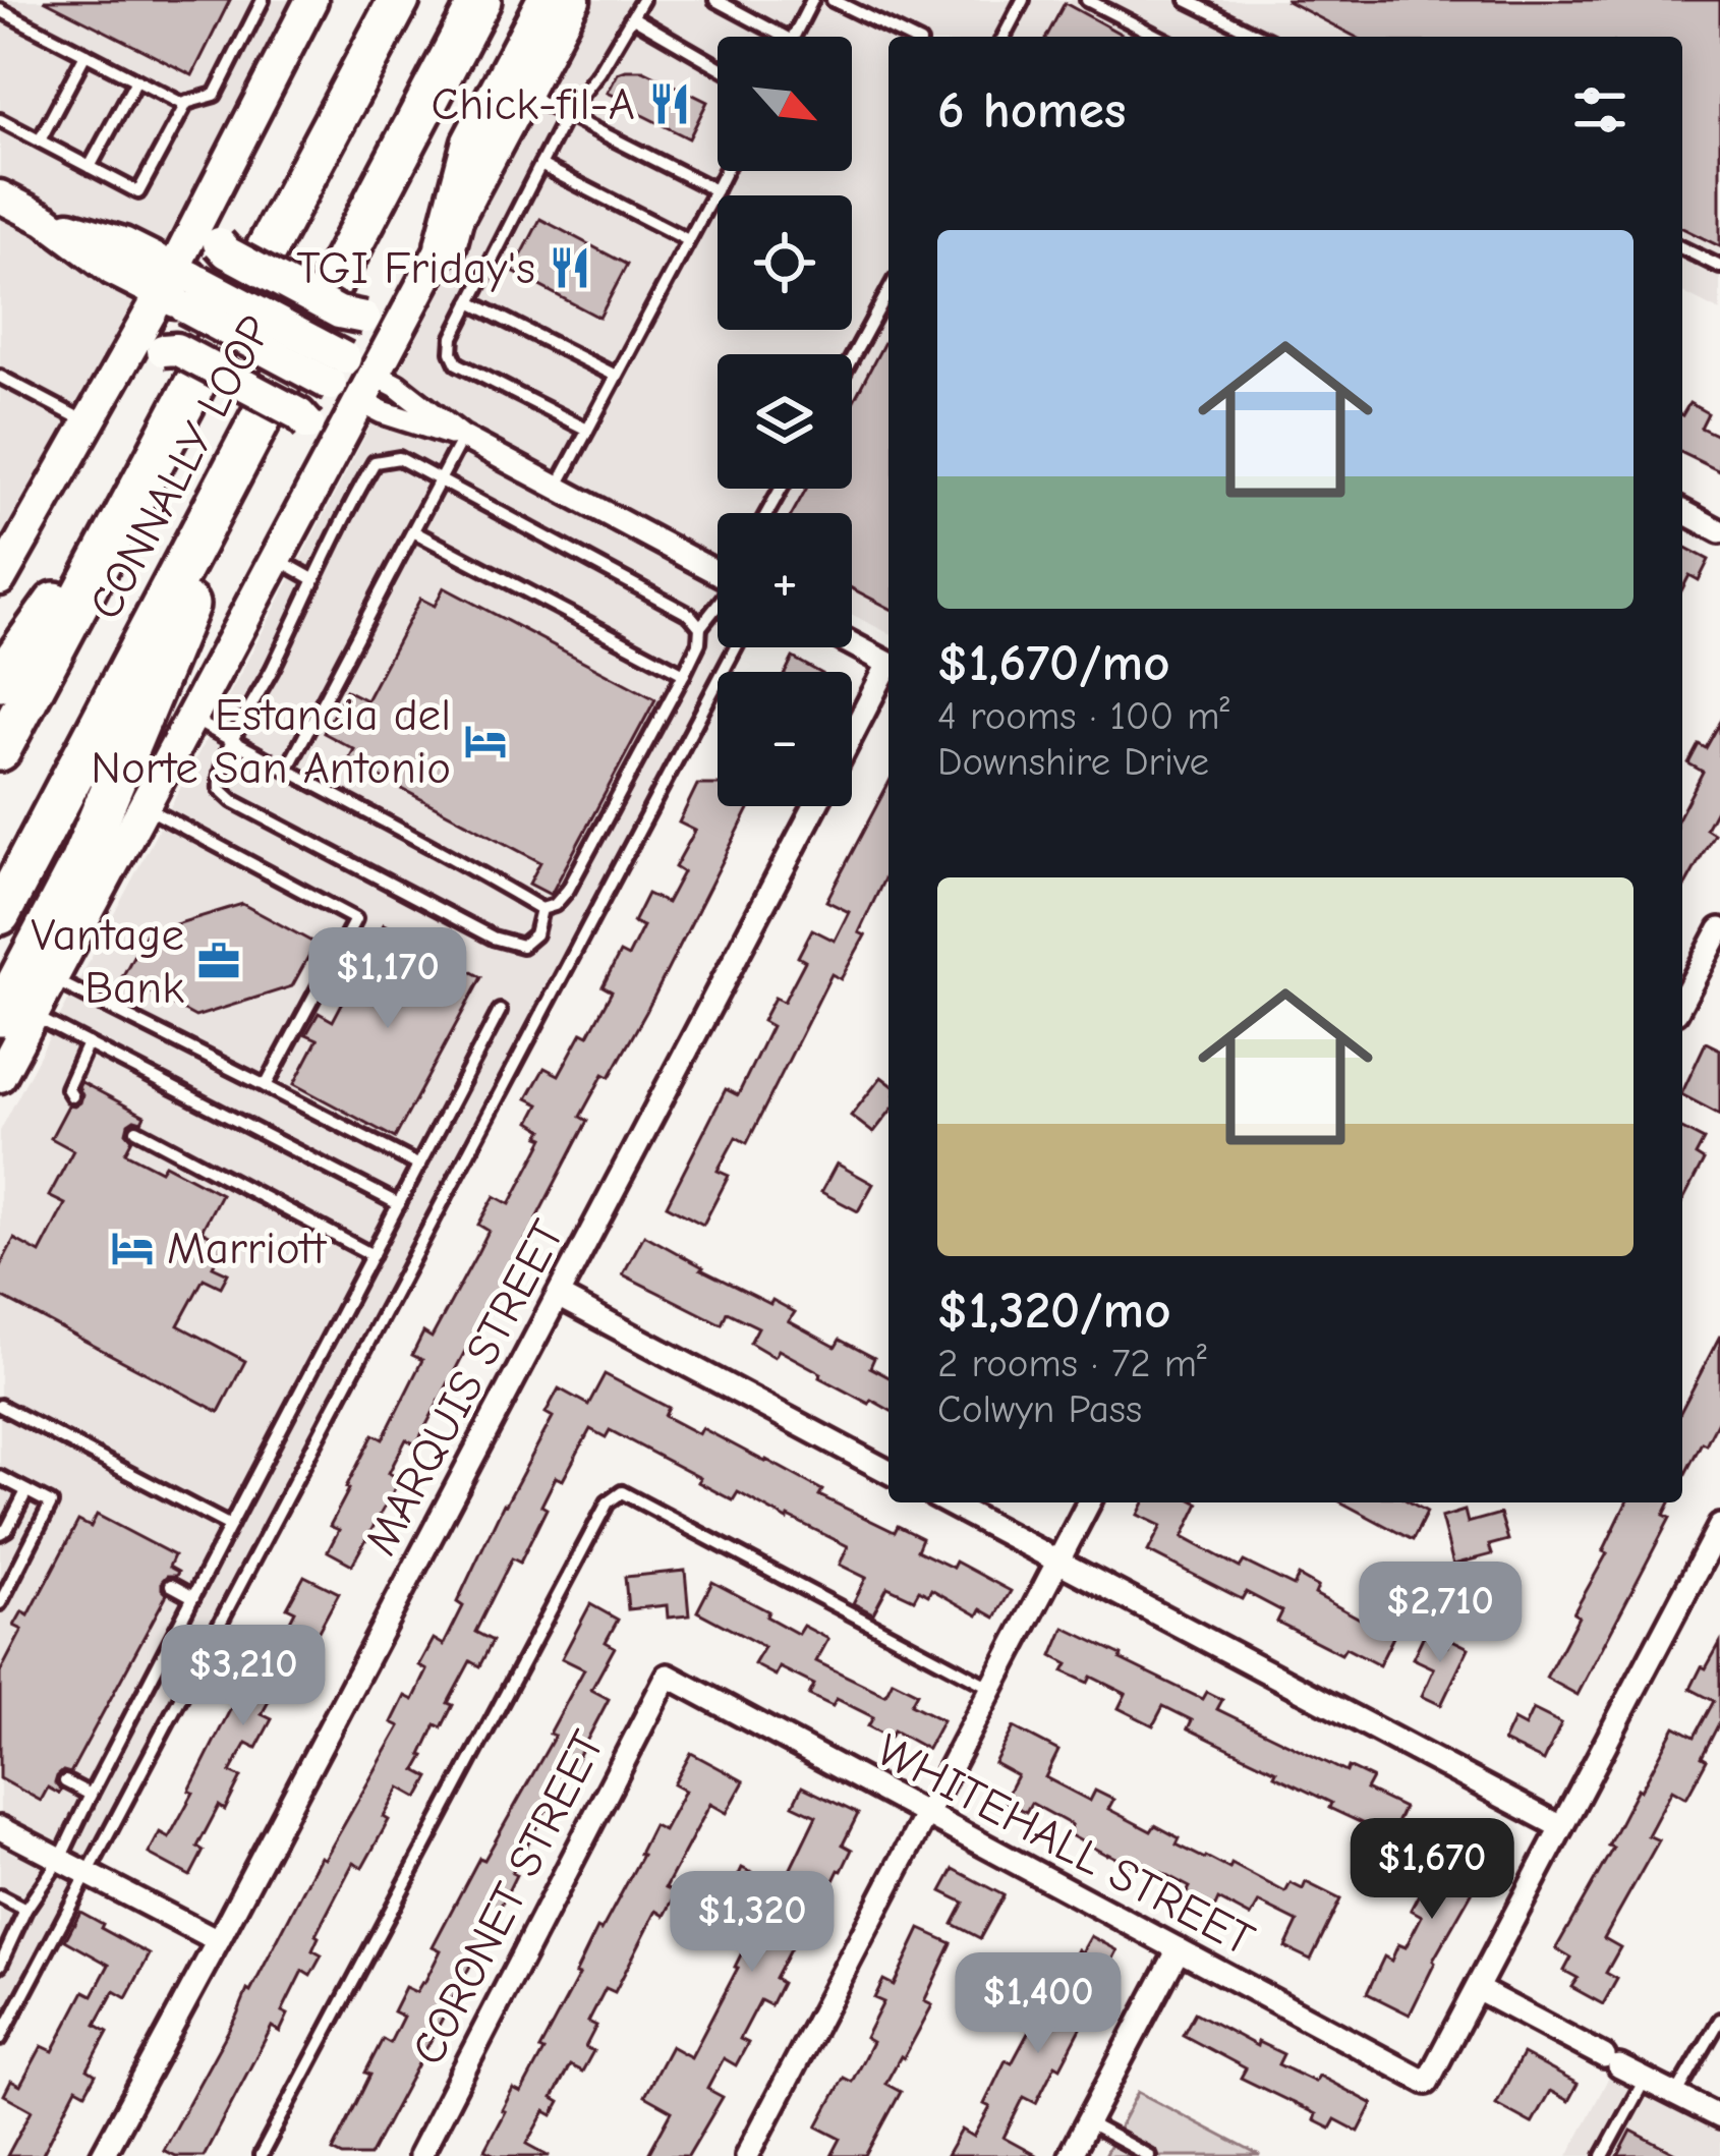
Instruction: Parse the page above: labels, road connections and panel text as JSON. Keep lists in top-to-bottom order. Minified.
{"streets":{"highway":["CONNALLY LOOP"],"street":["MARQUIS STREET","WHITEHALL STREET","CORONET STREET"]},"crossings":[["WHITEHALL STREET","CORONET STREET"]],"places":{"restaurant":["Chick-fil-A","TGI Friday's"],"hotel":["Estancia del Norte San Antonio","Marriott"],"office":["Vantage Bank"]},"north":"bottom right","page":{"map_buttons":["+","−"],"heading":"6 homes","list":[{"name":"$1,670/mo","note":"4 rooms · 100 m² · Downshire Drive"},{"name":"$1,320/mo","note":"2 rooms · 72 m² · Colwyn Pass"}],"price":["$1,170","$2,710","$3,210","$1,670","$1,320","$1,400"]}}
